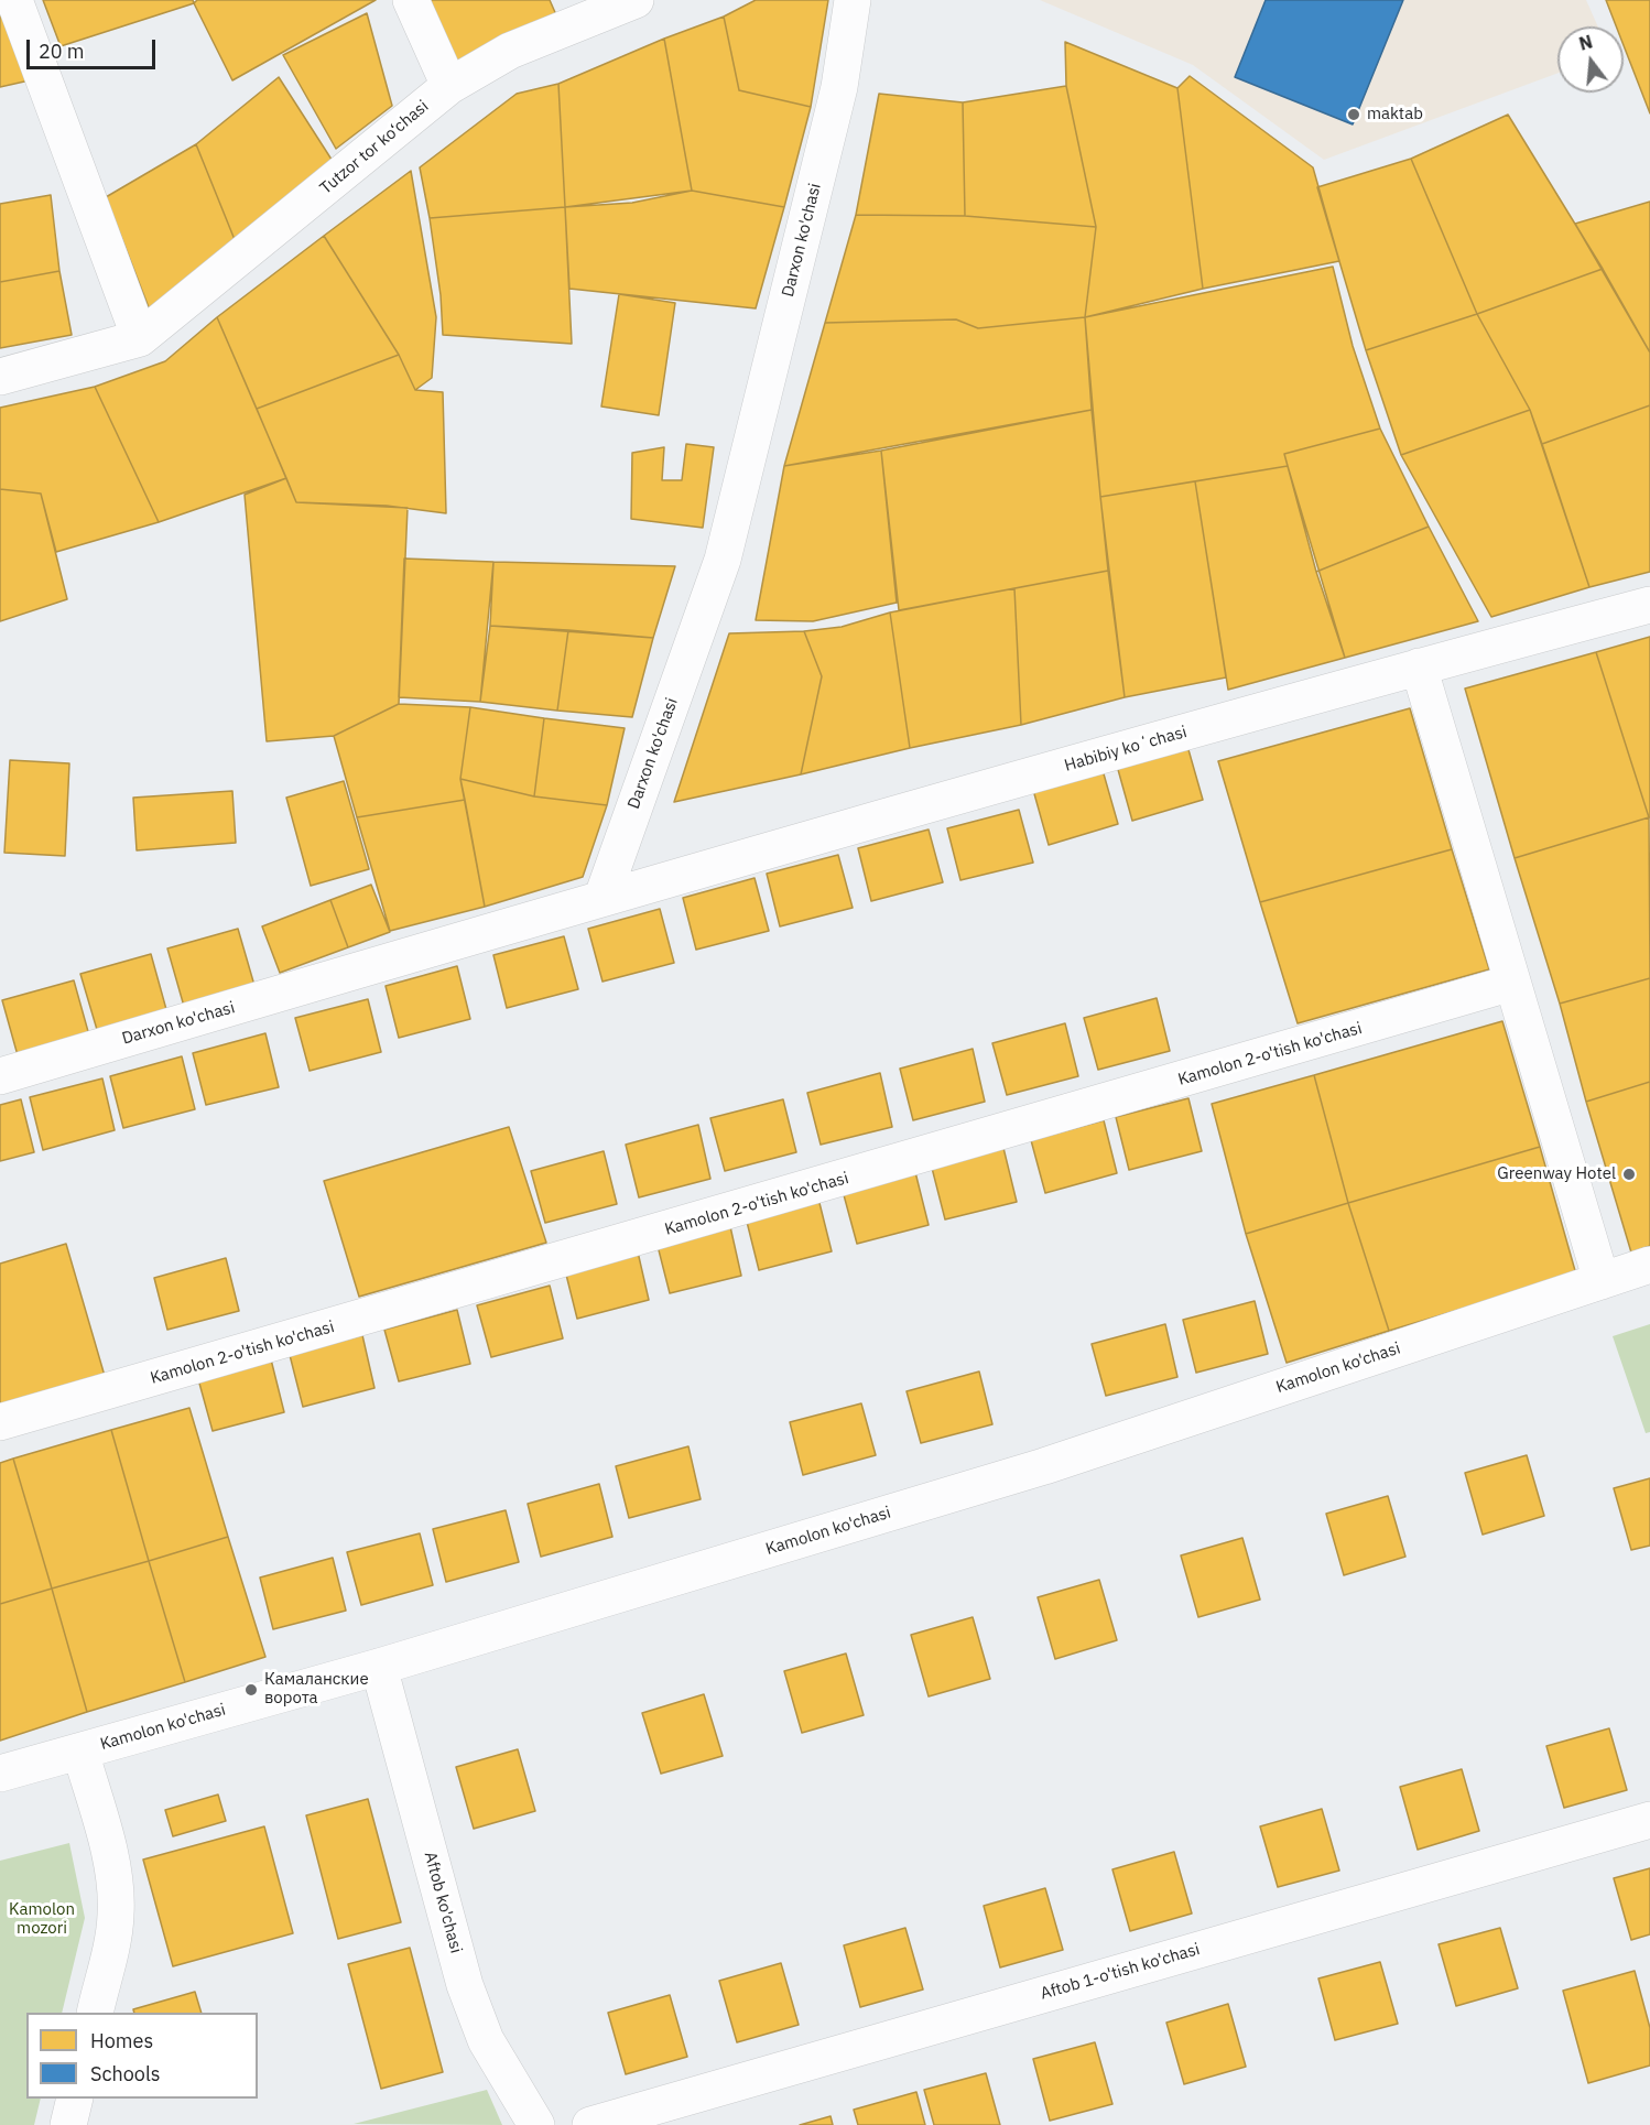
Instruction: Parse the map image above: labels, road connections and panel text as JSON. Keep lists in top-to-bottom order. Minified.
{"streets":{"street":["Tutzor tor ko‘chasi","Darxon ko'chasi","Habibiy koʻchasi","Kamolon 2-o'tish ko'chasi","Kamolon ko'chasi","Aftob ko'chasi","Aftob 1-o'tish ko'chasi"]},"crossings":[["Darxon ko'chasi","Habibiy koʻchasi"],["Kamolon ko'chasi","Aftob ko'chasi"]],"parks":["Kamolon mozori"],"places":["maktab","Greenway Hotel","Камаланские ворота"],"legend":["Homes","Schools"],"scale_bar":"20 m","north":"top"}
